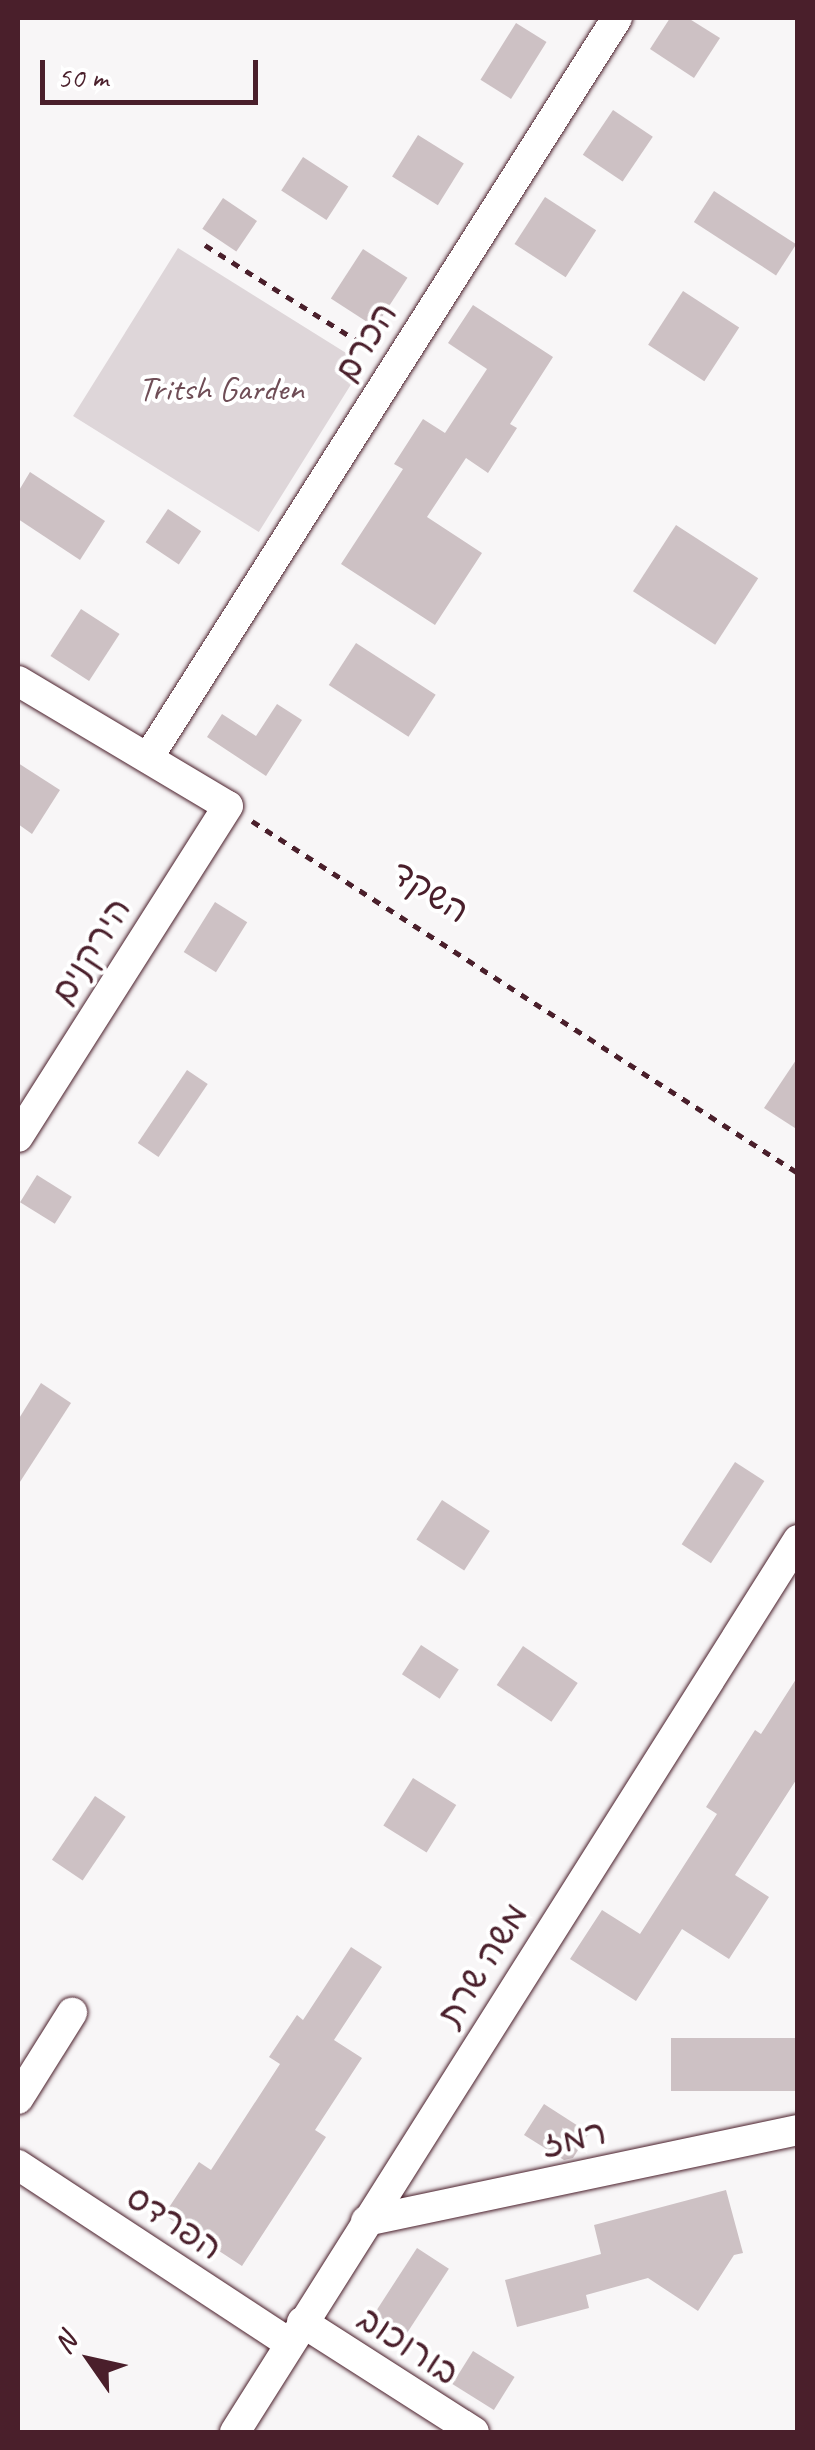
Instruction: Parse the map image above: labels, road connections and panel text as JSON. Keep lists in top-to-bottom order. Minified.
{"streets":{"street":["הכרם","הירקנים","משה שרת","רמז","הפרדס","בורוכוב"],"path":["השקד"]},"crossings":[["השקד","הירקנים"],["משה שרת","רמז"],["משה שרת","הפרדס"],["משה שרת","בורוכוב"],["הפרדס","בורוכוב"]],"parks":["Tritsh Garden"],"scale_bar":"50 m","north":"top left"}
